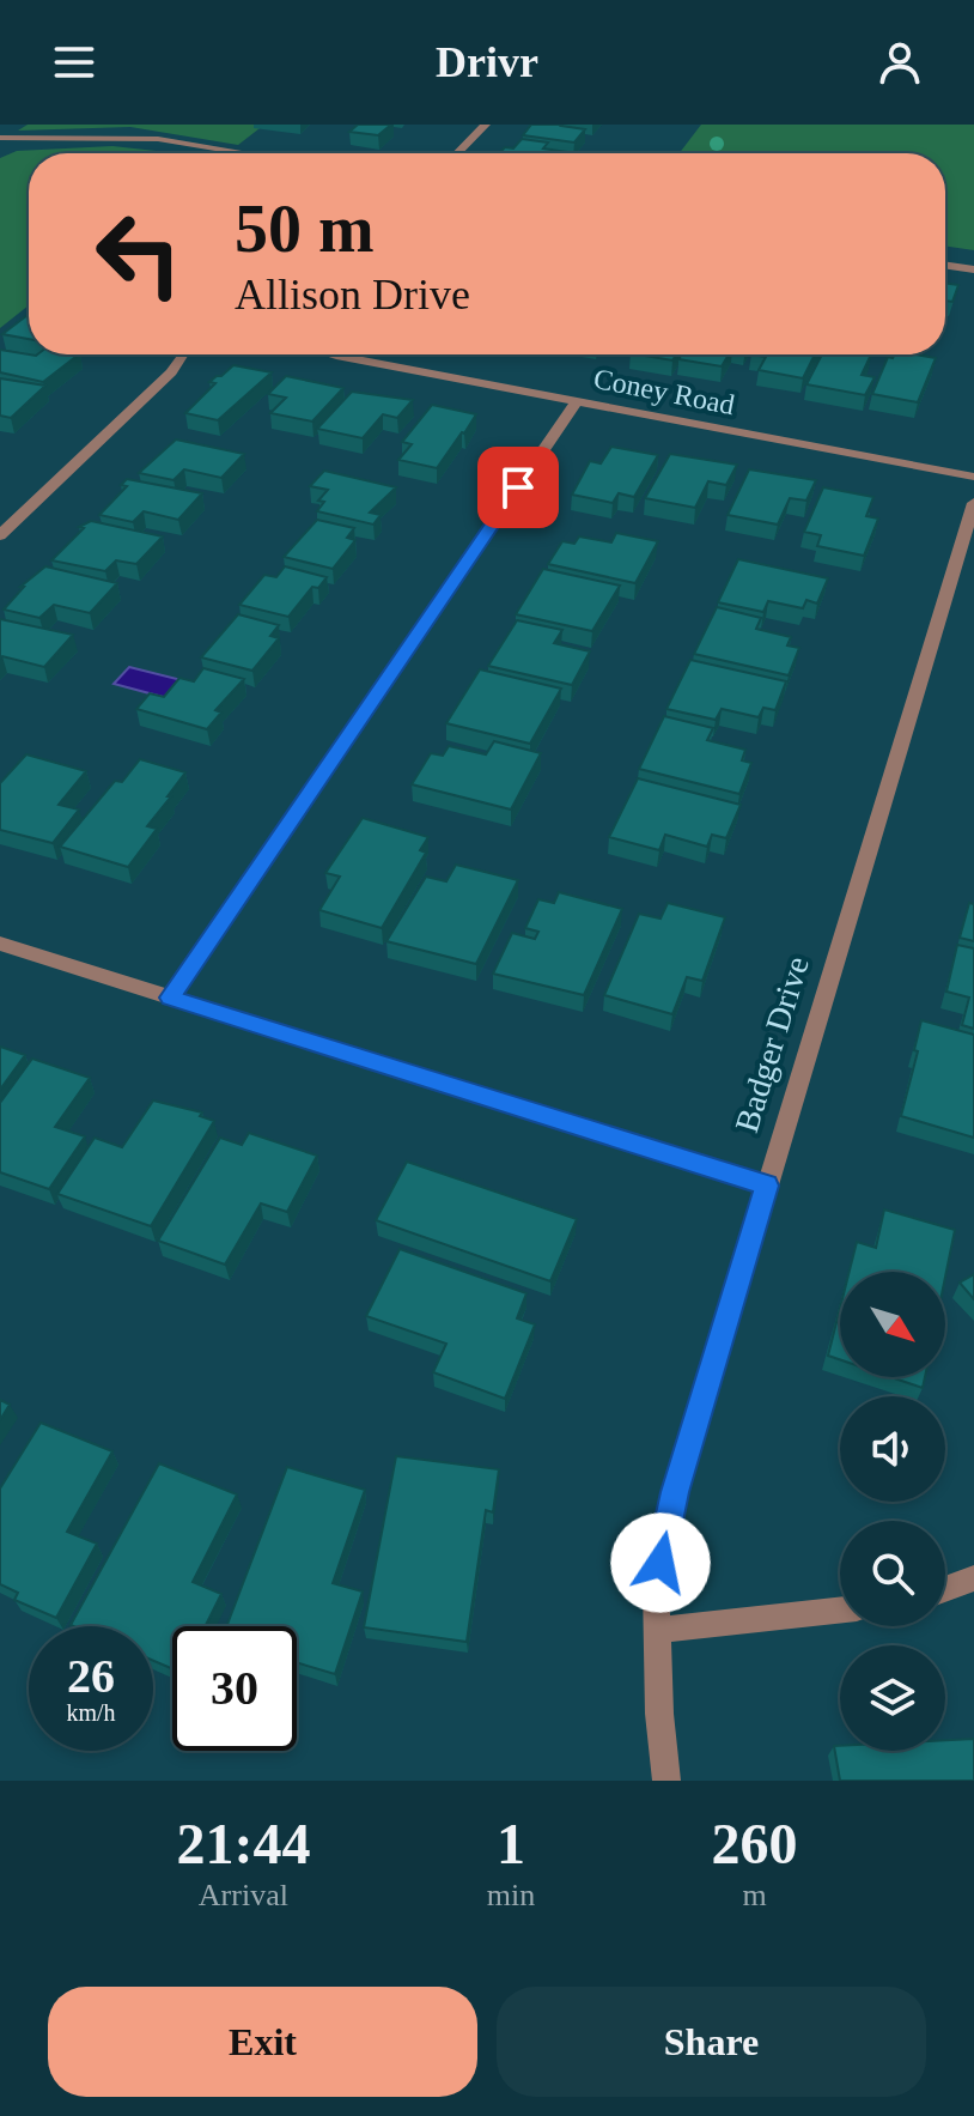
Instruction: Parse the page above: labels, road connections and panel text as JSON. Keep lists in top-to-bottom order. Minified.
{"streets":{"street":["Coney Road","Badger Drive"]},"north":"bottom right","page":{"header":"Drivr","turn":["50 m","Allison Drive"],"speed":"26 km/h","limit":"30","eta":["21:44","Arrival","1","min","260","m"],"buttons":["Exit","Share"]}}
